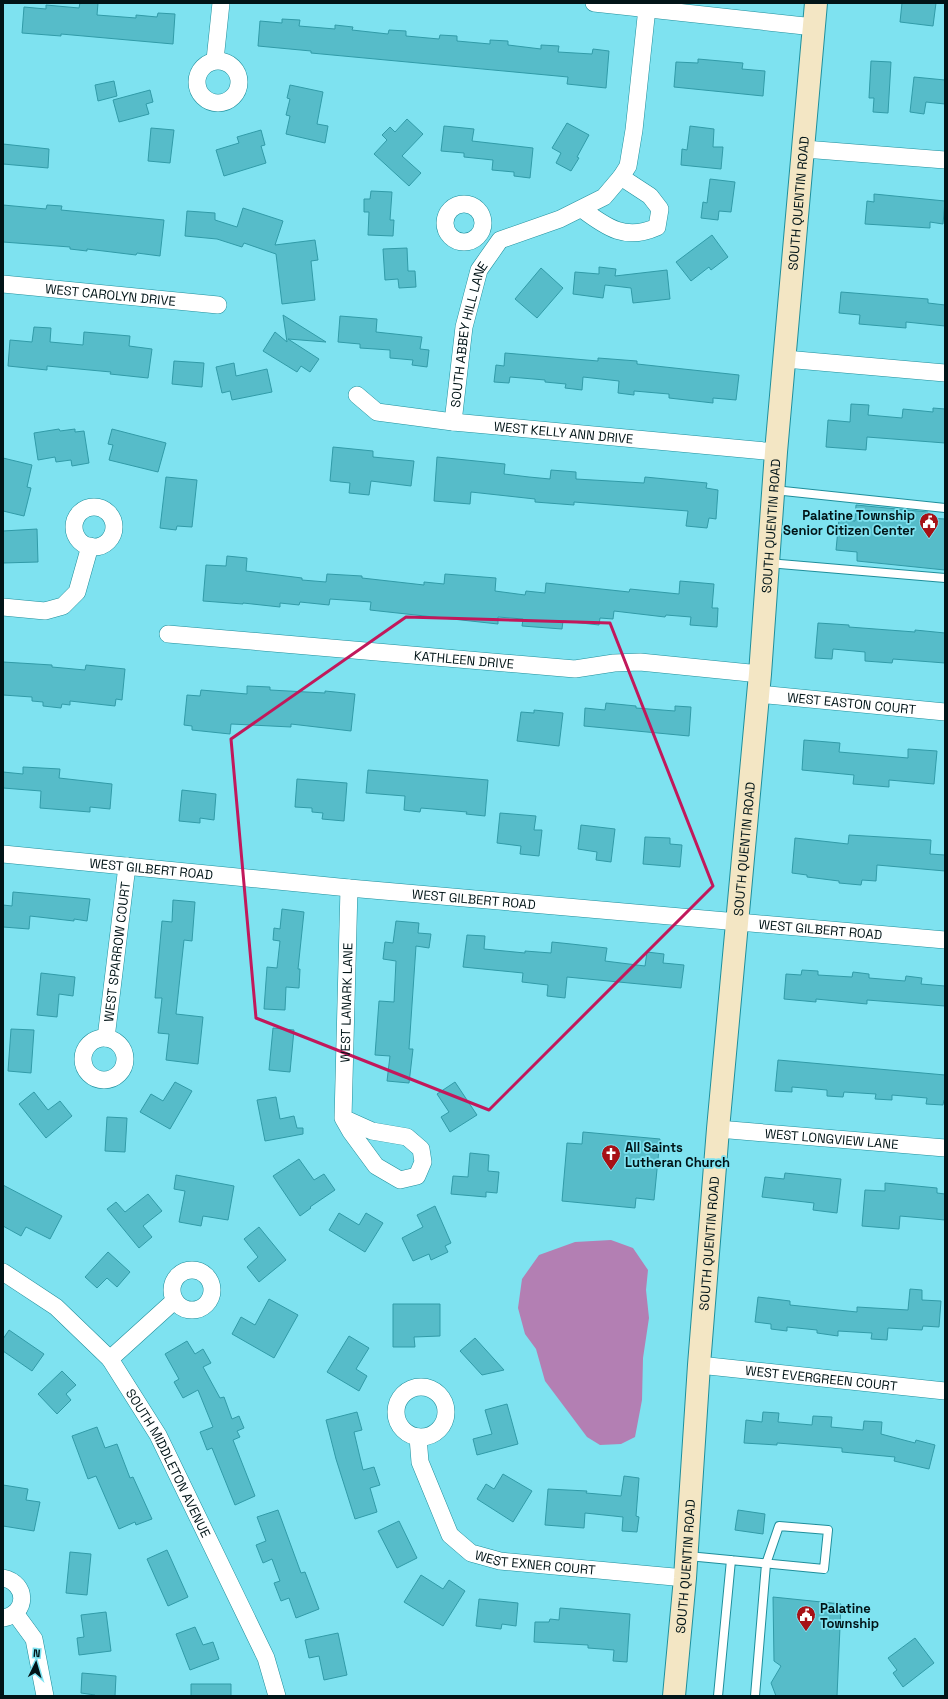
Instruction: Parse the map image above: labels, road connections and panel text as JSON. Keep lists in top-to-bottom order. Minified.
{"streets":{"main road":["SOUTH QUENTIN ROAD"],"street":["WEST CAROLYN DRIVE","SOUTH ABBEY HILL LANE","WEST KELLY ANN DRIVE","KATHLEEN DRIVE","WEST EASTON COURT","WEST GILBERT ROAD","WEST SPARROW COURT","WEST LANARK LANE","WEST LONGVIEW LANE","WEST EVERGREEN COURT","SOUTH MIDDLETON AVENUE","WEST EXNER COURT"]},"crossings":[["SOUTH QUENTIN ROAD","WEST KELLY ANN DRIVE"],["SOUTH QUENTIN ROAD","KATHLEEN DRIVE"],["SOUTH QUENTIN ROAD","WEST EASTON COURT"],["SOUTH QUENTIN ROAD","WEST GILBERT ROAD"],["SOUTH QUENTIN ROAD","WEST LONGVIEW LANE"],["SOUTH QUENTIN ROAD","WEST EVERGREEN COURT"],["SOUTH QUENTIN ROAD","WEST EXNER COURT"],["SOUTH ABBEY HILL LANE","WEST KELLY ANN DRIVE"],["KATHLEEN DRIVE","WEST EASTON COURT"],["WEST GILBERT ROAD","WEST SPARROW COURT"],["WEST GILBERT ROAD","WEST LANARK LANE"]],"places":{"public building":["Palatine Township Senior Citizen Center","Palatine Township"],"church":["All Saints Lutheran Church"]},"north":"top"}
